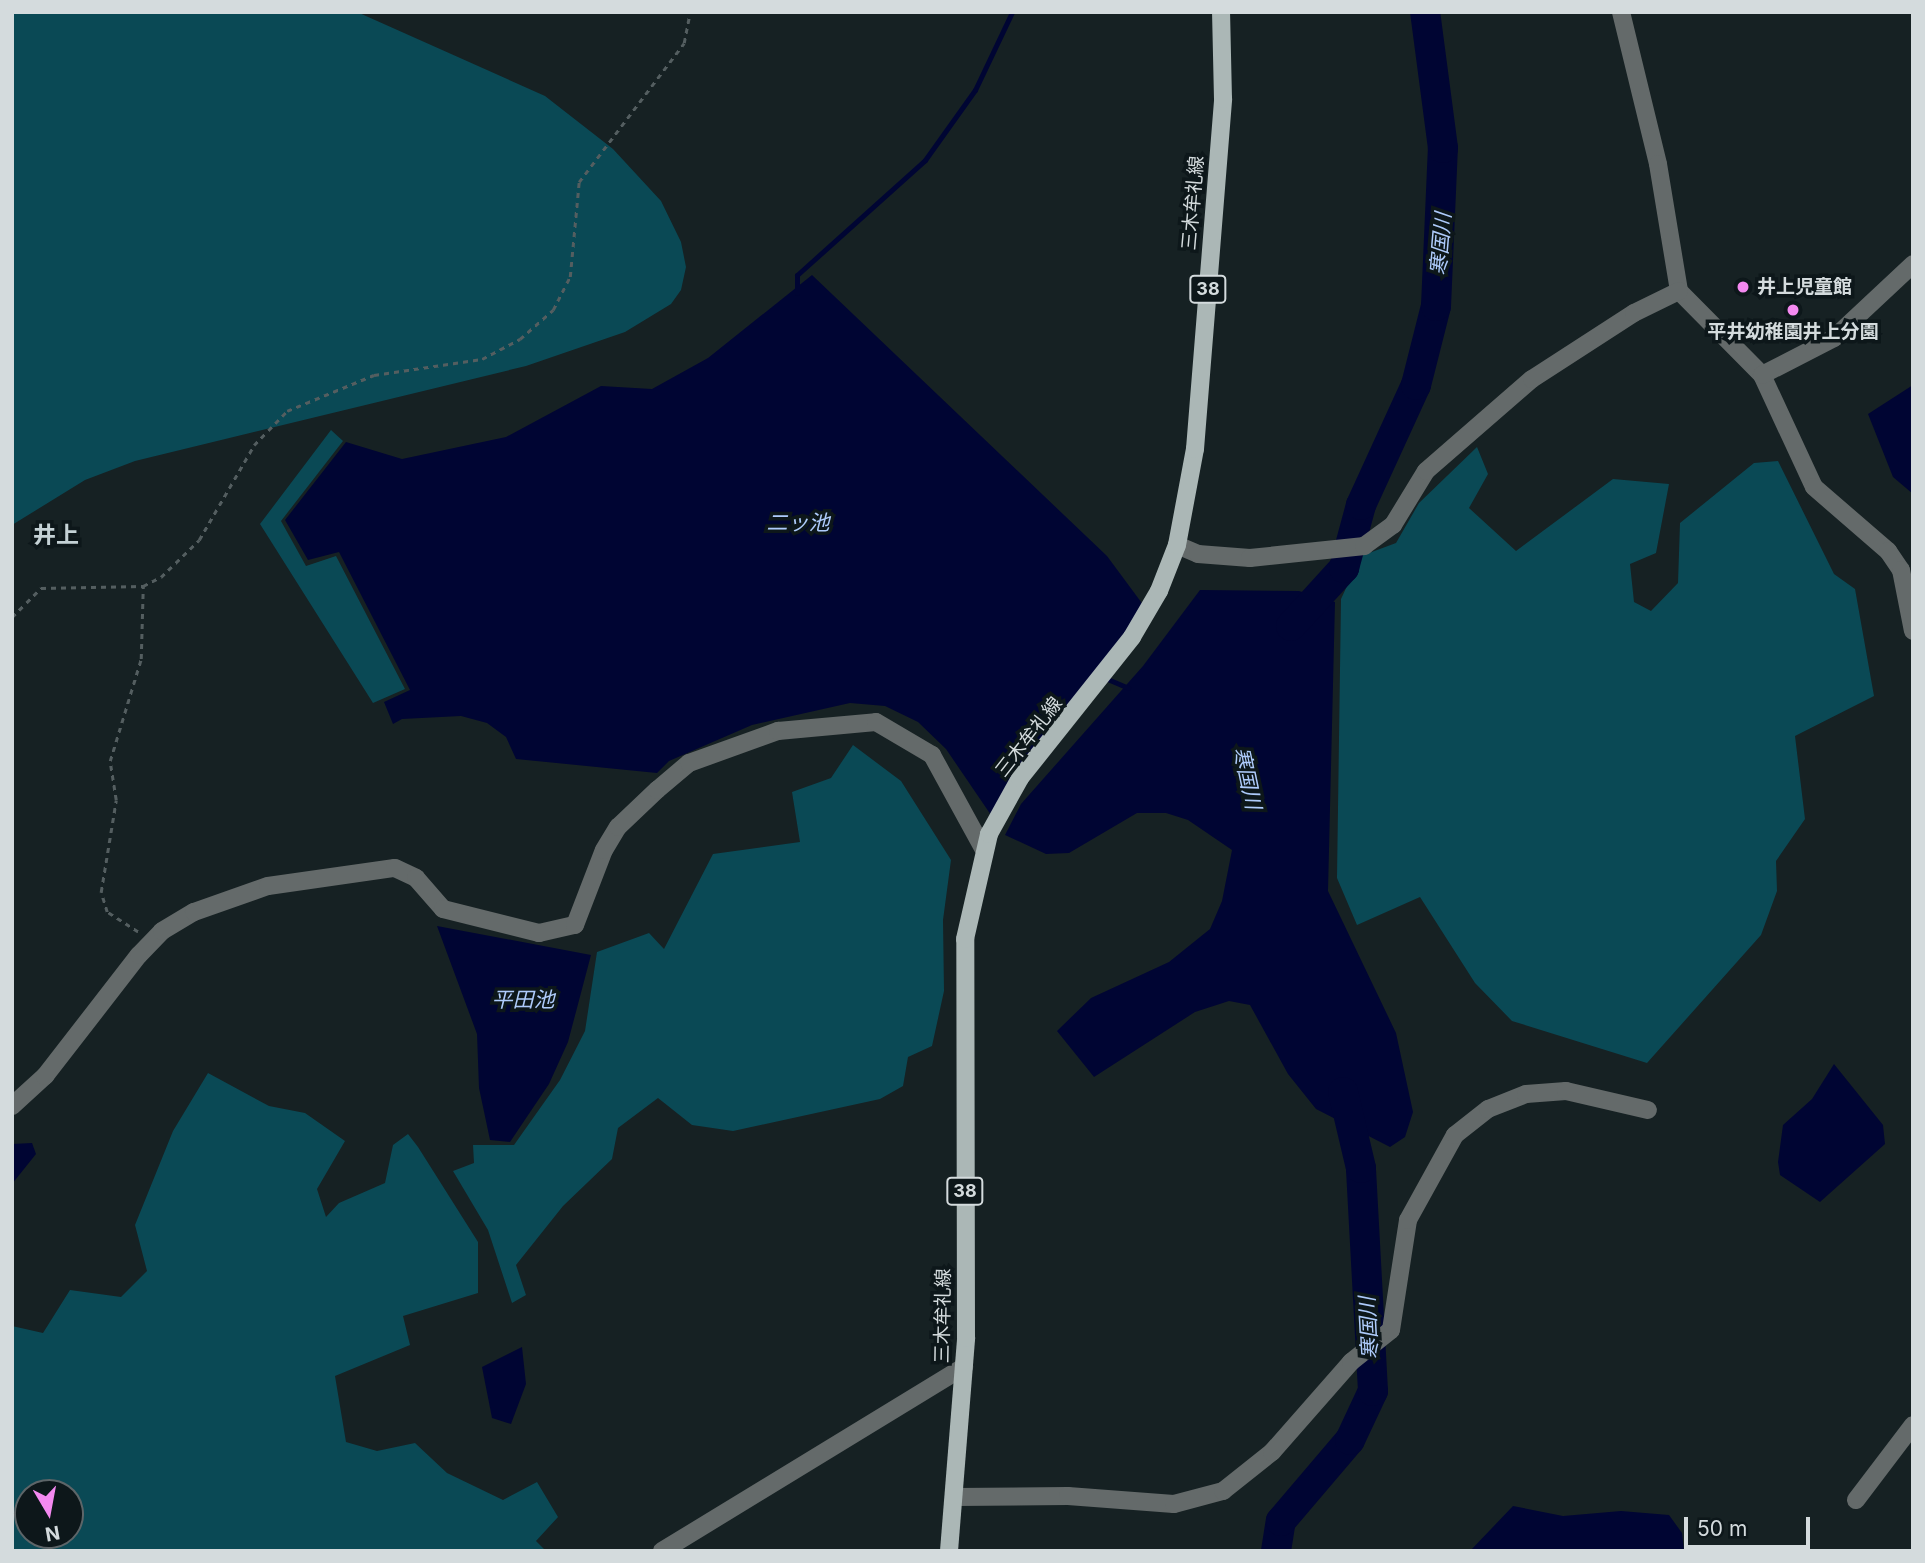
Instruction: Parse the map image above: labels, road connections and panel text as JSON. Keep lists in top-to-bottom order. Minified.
{"streets":{"main road":["三木牟礼線","38"]},"districts":["井上"],"water":["寒国川","二ッ池","平田池"],"places":["井上児童館","平井幼稚園井上分園"],"scale_bar":"50 m","north":"bottom"}
